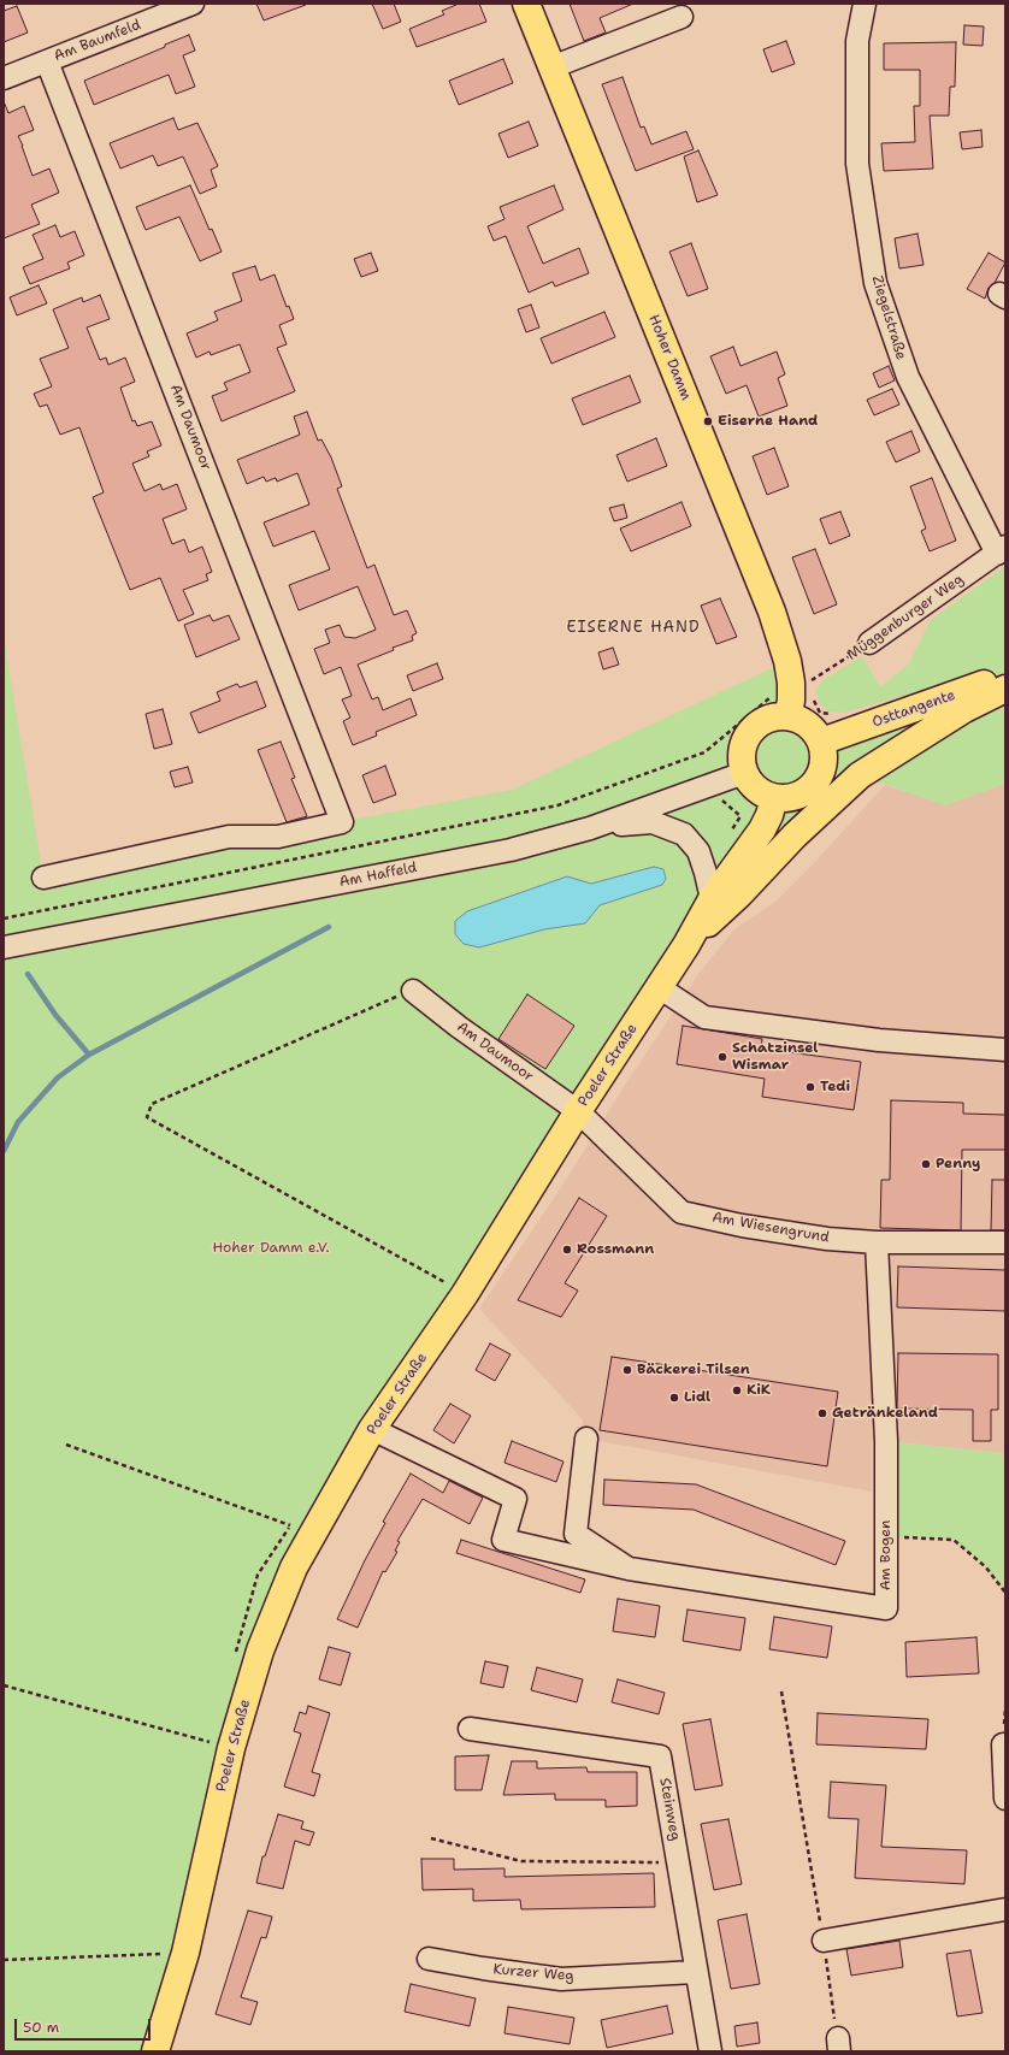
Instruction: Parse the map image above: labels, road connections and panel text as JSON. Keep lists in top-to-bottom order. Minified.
{"streets":{"main road":["Hoher Damm","Osttangente","Poeler Straße"],"street":["Am Baumfeld","Ziegelstraße","Am Daumoor","Müggenburger Weg","Am Haffeld","Am Wiesengrund","Am Bogen","Steinweg","Kurzer Weg"]},"crossings":[["Am Baumfeld","Am Daumoor"],["Ziegelstraße","Müggenburger Weg"],["Hoher Damm","Osttangente"],["Hoher Damm","Am Haffeld"],["Hoher Damm","Poeler Straße"],["Am Daumoor","Poeler Straße"],["Am Daumoor","Am Wiesengrund"],["Osttangente","Am Haffeld"],["Osttangente","Poeler Straße"],["Am Haffeld","Poeler Straße"],["Poeler Straße","Am Wiesengrund"],["Am Wiesengrund","Am Bogen"],["Steinweg","Kurzer Weg"]],"districts":["EISERNE HAND"],"parks":["Hoher Damm e.V."],"places":["Eiserne Hand","Schatzinsel Wismar","Tedi","Penny","Rossmann","Bäckerei Tilsen","KiK","Lidl","Getränkeland"],"scale_bar":"50 m"}
